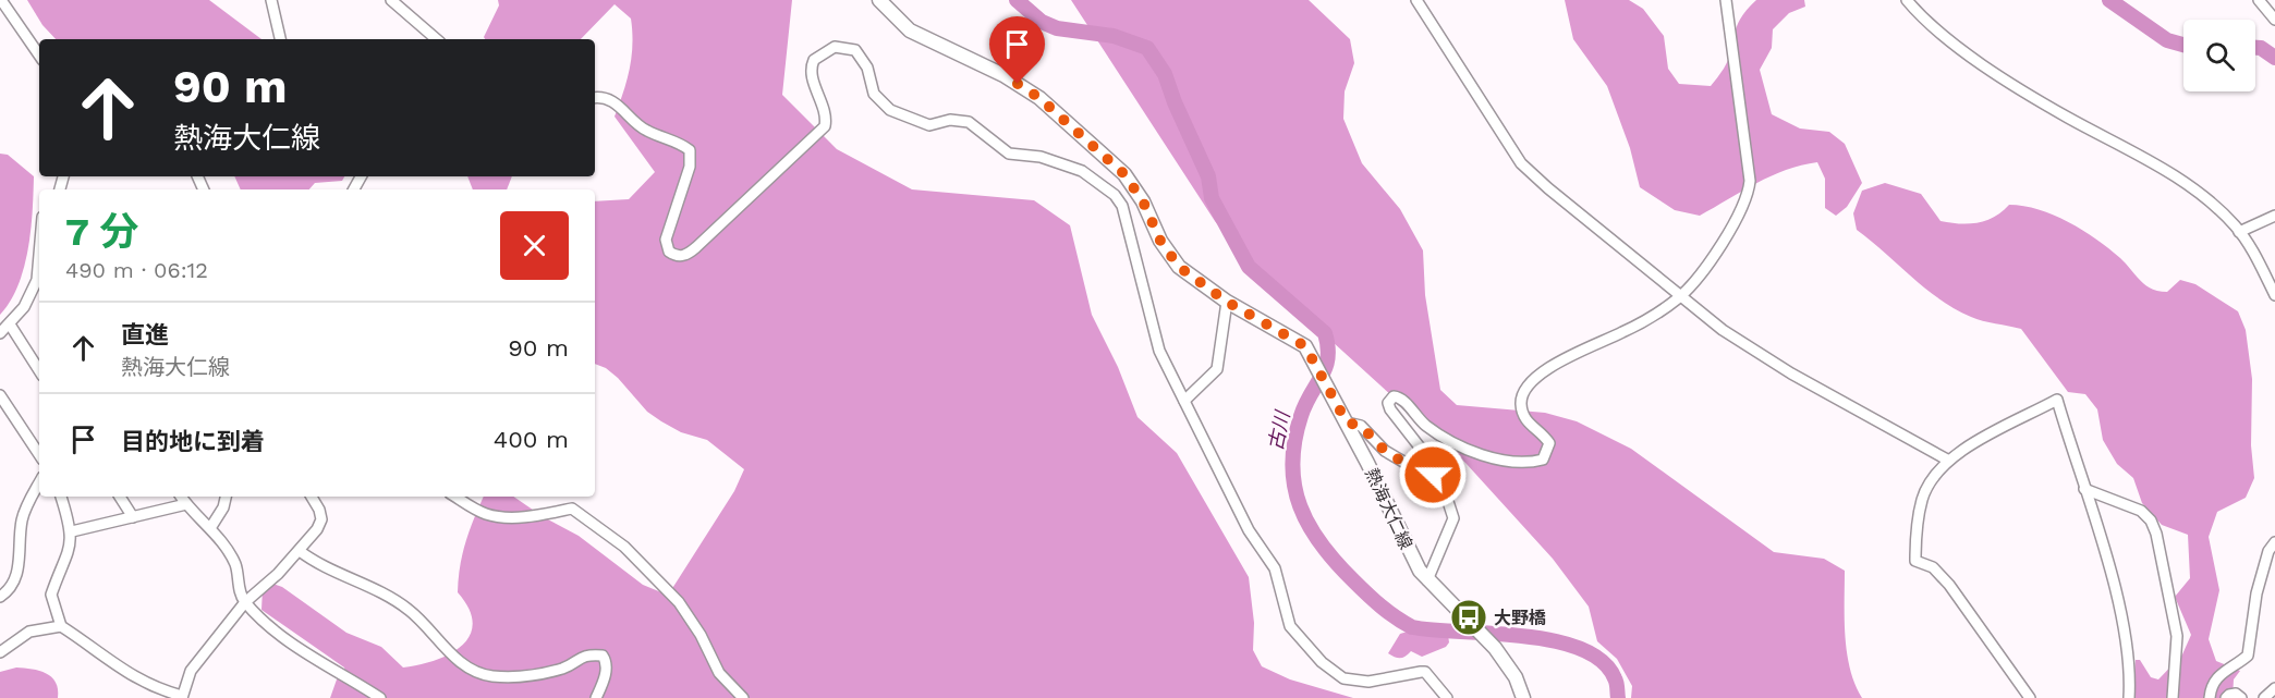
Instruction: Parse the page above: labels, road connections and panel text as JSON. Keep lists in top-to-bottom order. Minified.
{"streets":{"main road":["熱海大仁線"]},"water":["古川"],"places":{"bus stop":["大野橋"]},"page":{"turn":["90 m","熱海大仁線"],"heading":["7 分","490 m · 06:12"],"list":[{"name":"直進","note":"熱海大仁線","value":"90 m"},{"name":"目的地に到着","value":"400 m"}]}}
